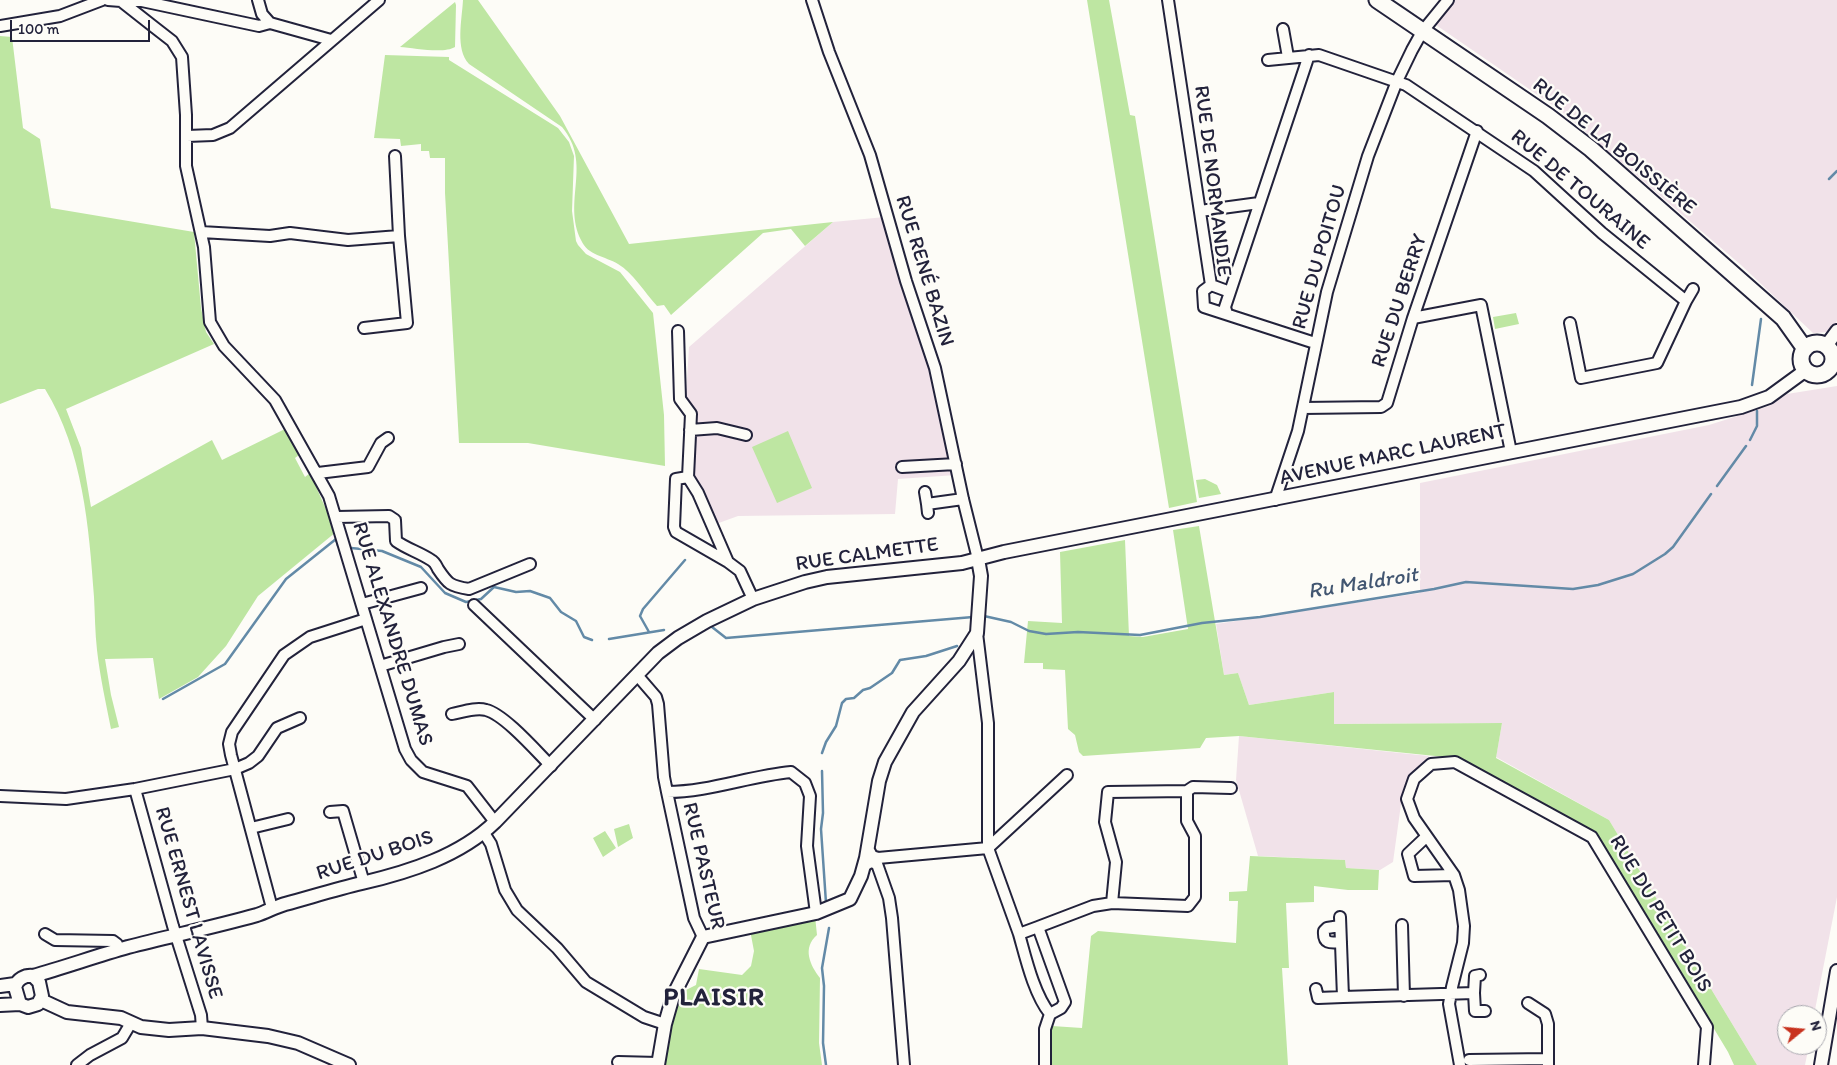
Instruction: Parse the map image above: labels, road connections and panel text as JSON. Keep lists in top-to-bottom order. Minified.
{"streets":{"main road":["RUE DE LA BOISSIÈRE"],"street":["RUE DE NORMANDIE","RUE DE TOURAINE","RUE DU POITOU","RUE RENÉ BAZIN","RUE DU BERRY","AVENUE MARC LAURENT","RUE CALMETTE","RUE ALEXANDRE DUMAS","RUE DU BOIS","RUE PASTEUR","RUE ERNEST LAVISSE","RUE DU PETIT BOIS"]},"crossings":[["RUE DE LA BOISSIÈRE","RUE DU POITOU"],["RUE DE LA BOISSIÈRE","AVENUE MARC LAURENT"],["RUE DE NORMANDIE","RUE DU POITOU"],["RUE DE TOURAINE","RUE DU POITOU"],["RUE DE TOURAINE","RUE DU BERRY"],["RUE DU POITOU","RUE DU BERRY"],["RUE DU POITOU","AVENUE MARC LAURENT"],["RUE RENÉ BAZIN","AVENUE MARC LAURENT"],["RUE RENÉ BAZIN","RUE CALMETTE"],["AVENUE MARC LAURENT","RUE CALMETTE"],["RUE CALMETTE","RUE DU BOIS"],["RUE CALMETTE","RUE PASTEUR"],["RUE ALEXANDRE DUMAS","RUE DU BOIS"],["RUE DU BOIS","RUE PASTEUR"],["RUE DU BOIS","RUE ERNEST LAVISSE"]],"districts":["PLAISIR"],"water":["Ru Maldroit"],"scale_bar":"100 m","north":"right"}
